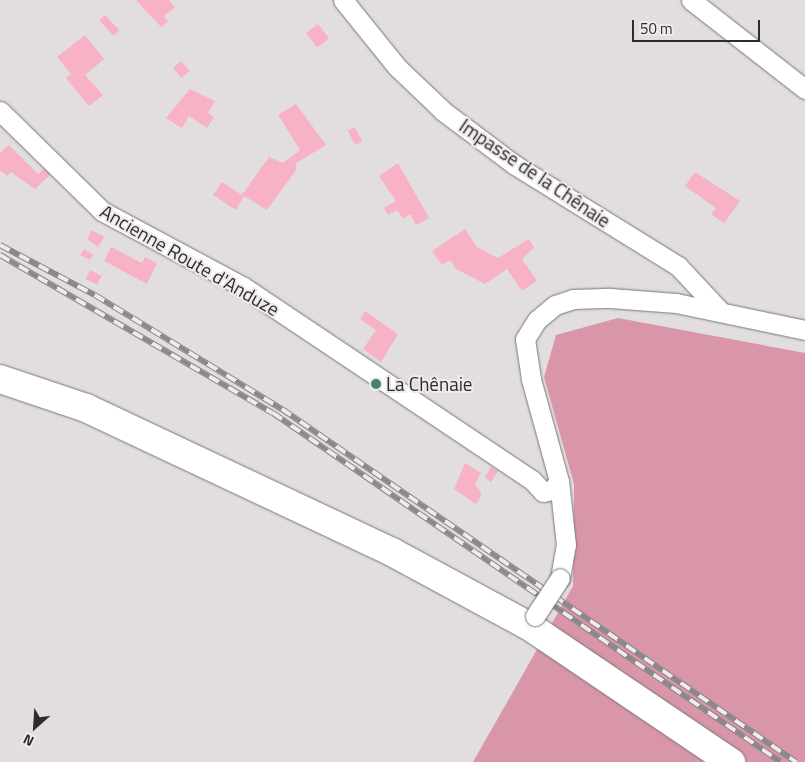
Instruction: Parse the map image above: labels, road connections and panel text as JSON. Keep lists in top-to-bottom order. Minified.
{"streets":{"street":["Impasse de la Chênaie","Ancienne Route d'Anduze"]},"places":["La Chênaie"],"scale_bar":"50 m","north":"bottom left"}
